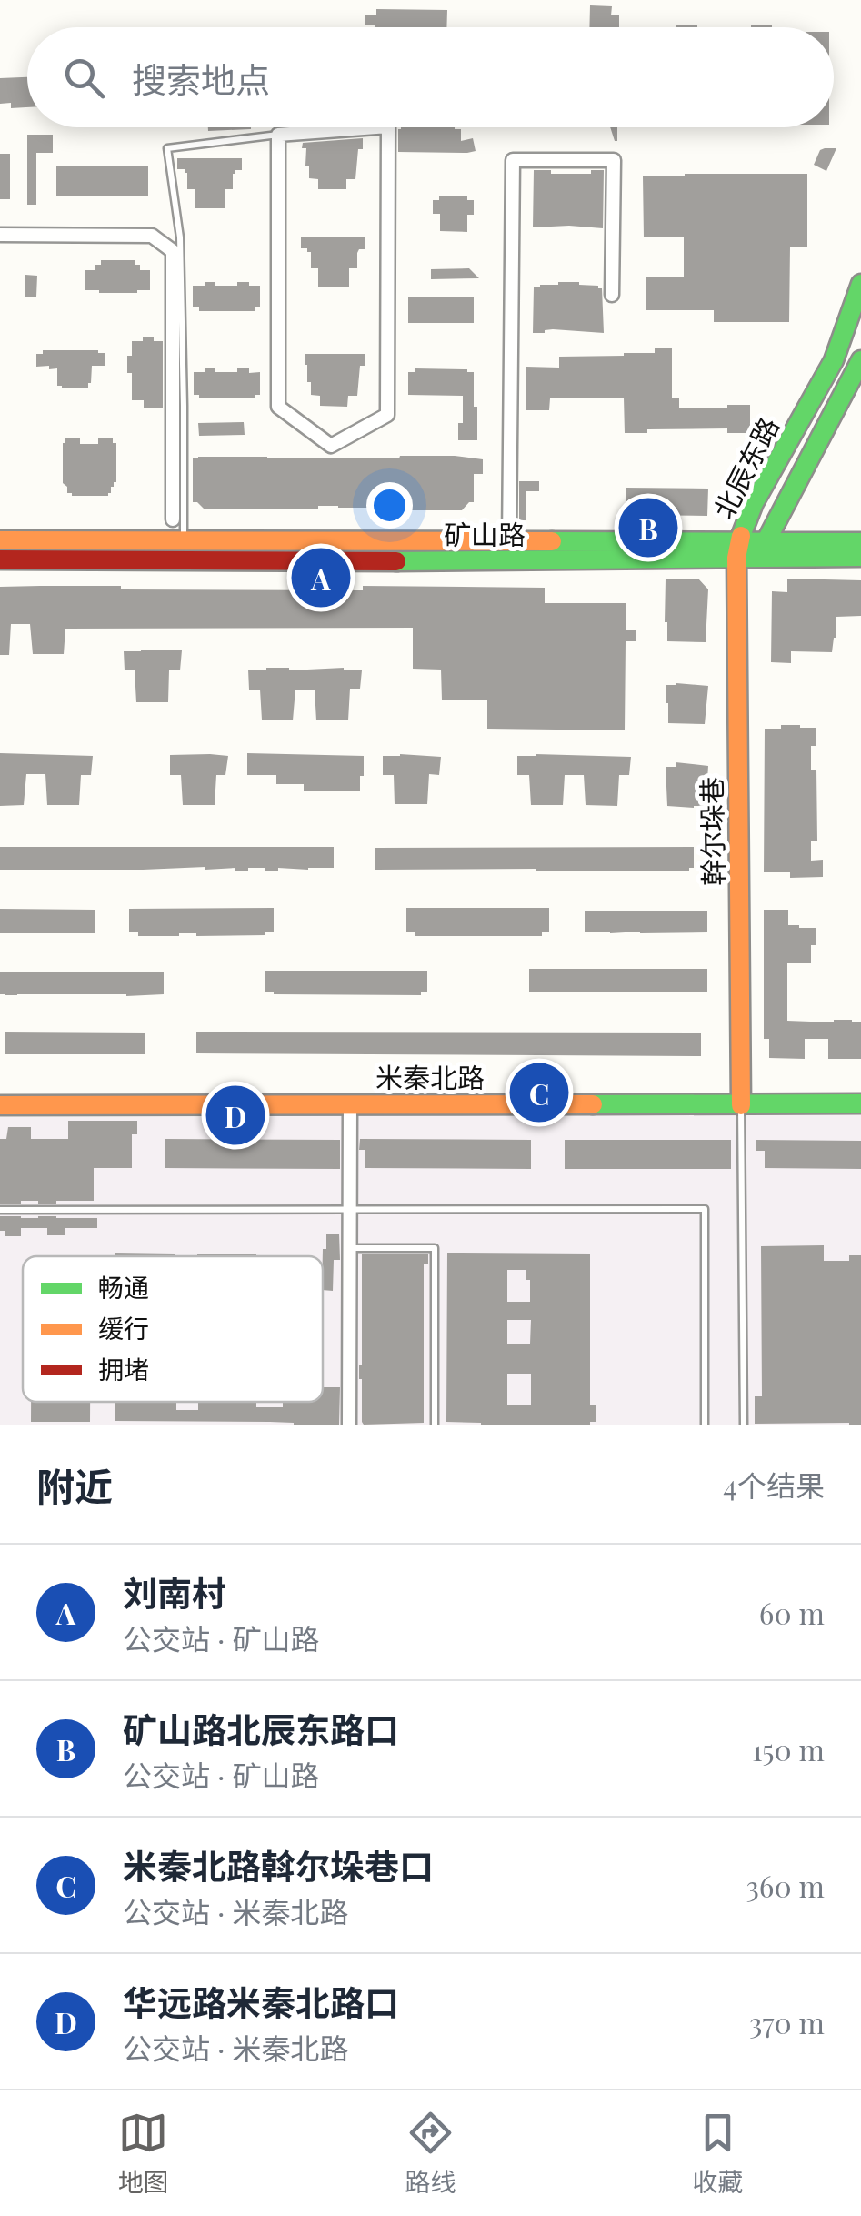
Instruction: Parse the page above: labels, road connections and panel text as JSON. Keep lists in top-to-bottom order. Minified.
{"streets":{"street":["北辰东路","矿山路","幹尔垛巷","米秦北路"]},"crossings":[["北辰东路","矿山路"],["北辰东路","幹尔垛巷"],["矿山路","幹尔垛巷"],["幹尔垛巷","米秦北路"]],"legend":["畅通","缓行","拥堵"],"page":{"search":"搜索地点","pins":["B","A","C","D"],"heading":["附近","4个结果"],"list":[{"mark":"A","name":"刘南村","note":"公交站 · 矿山路","value":"60 m"},{"mark":"B","name":"矿山路北辰东路口","note":"公交站 · 矿山路","value":"150 m"},{"mark":"C","name":"米秦北路斡尔垛巷口","note":"公交站 · 米秦北路","value":"360 m"},{"mark":"D","name":"华远路米秦北路口","note":"公交站 · 米秦北路","value":"370 m"}],"nav":["地图","路线","收藏"]}}
